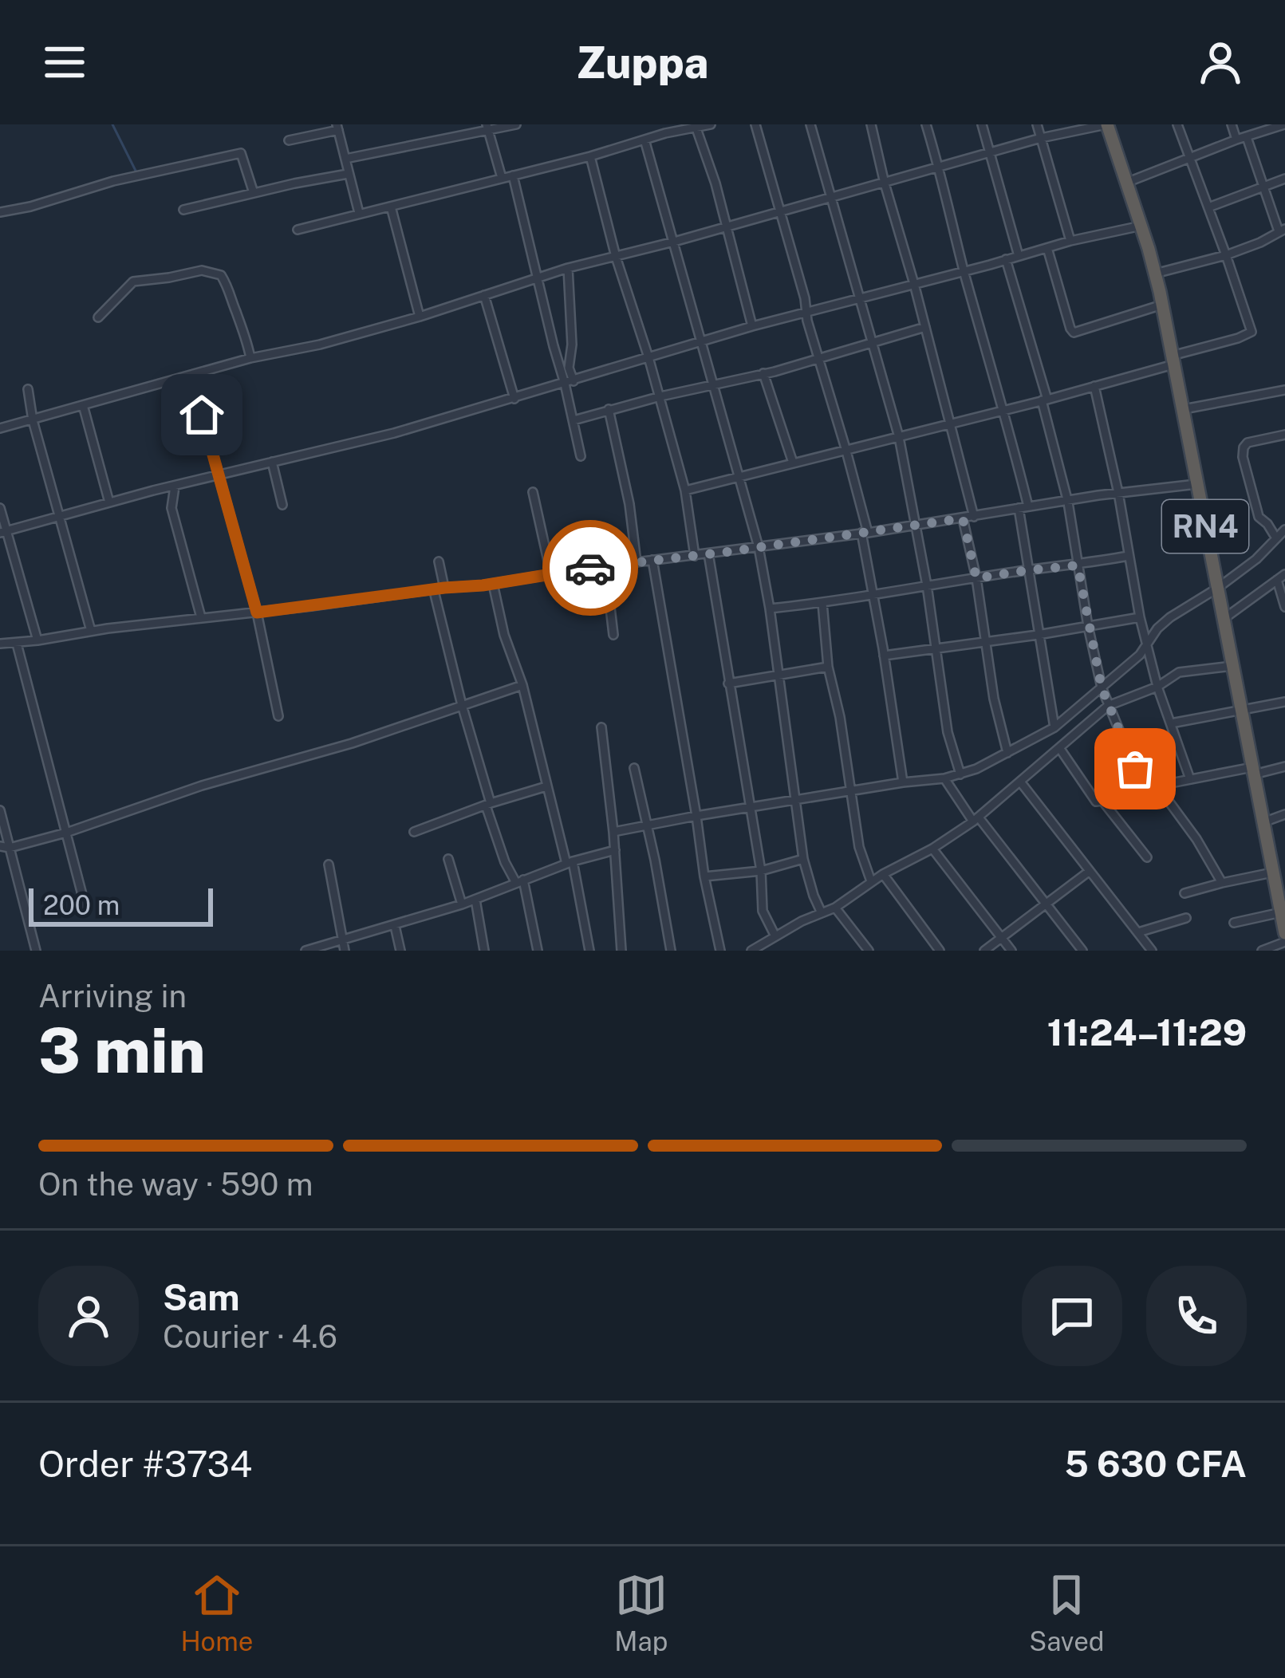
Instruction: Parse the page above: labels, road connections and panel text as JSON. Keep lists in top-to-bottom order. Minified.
{"streets":{"highway":["RN4"]},"scale_bar":"200 m","page":{"header":"Zuppa","scale":"200 m","heading":["3 min","Arriving in","11:24–11:29"],"panel":["Sam","Courier · 4.6","Order #3734","5 630 CFA"],"bar":"On the way · 590 m","tabs":["Home","Map","Saved"]}}
